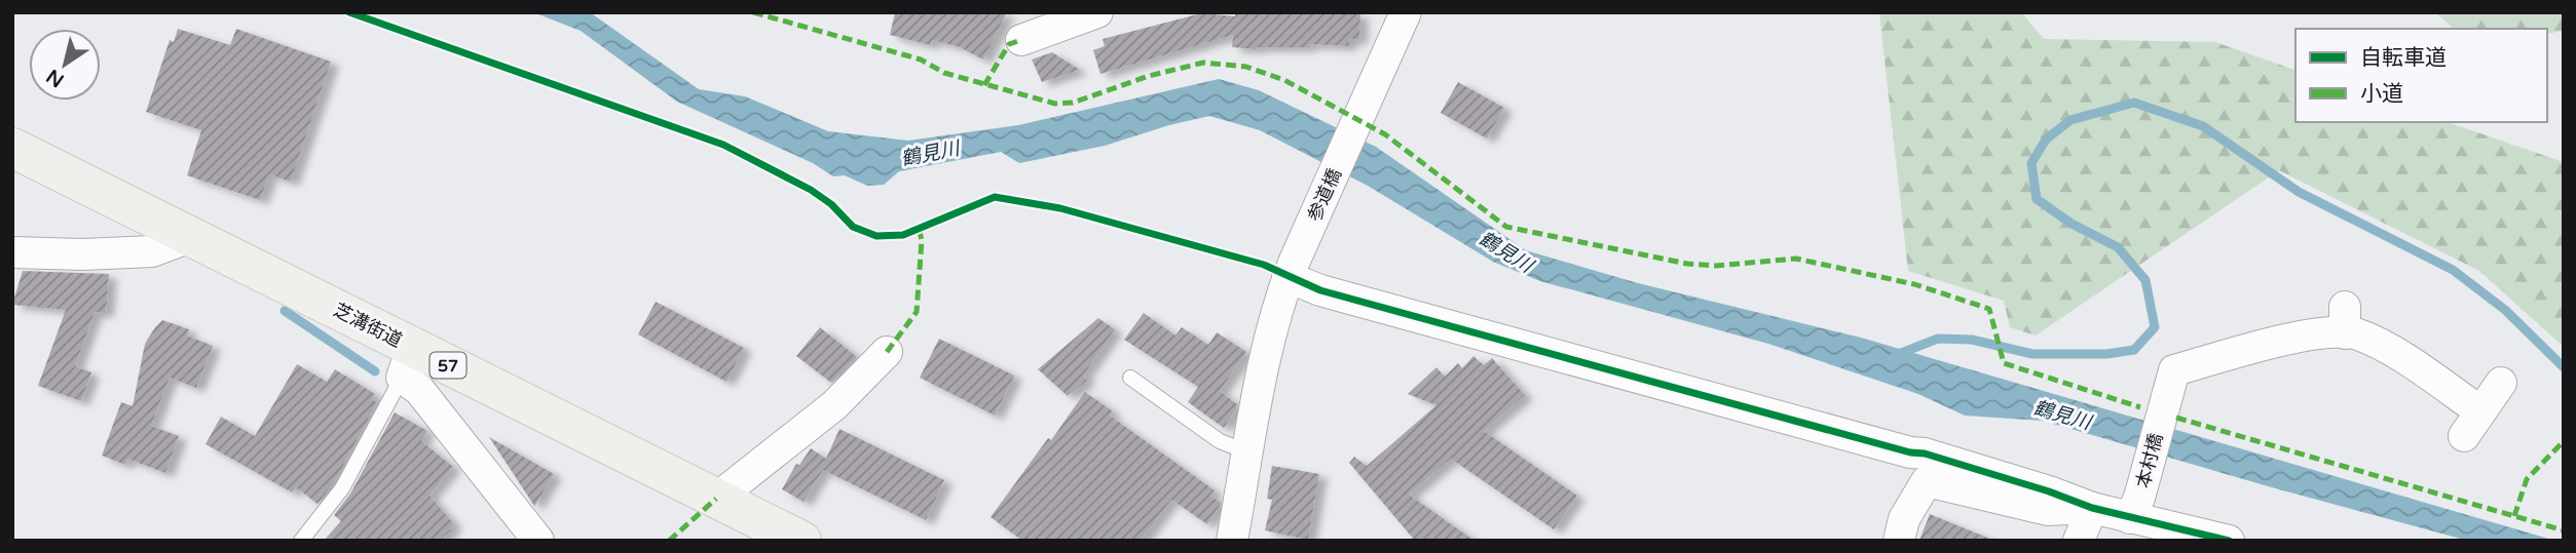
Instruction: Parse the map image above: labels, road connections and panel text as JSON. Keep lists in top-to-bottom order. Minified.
{"streets":{"main road":["芝溝街道","57"],"street":["参道橋","本村橋"]},"water":["鶴見川"],"legend":["自転車道","小道"],"north":"bottom left"}
